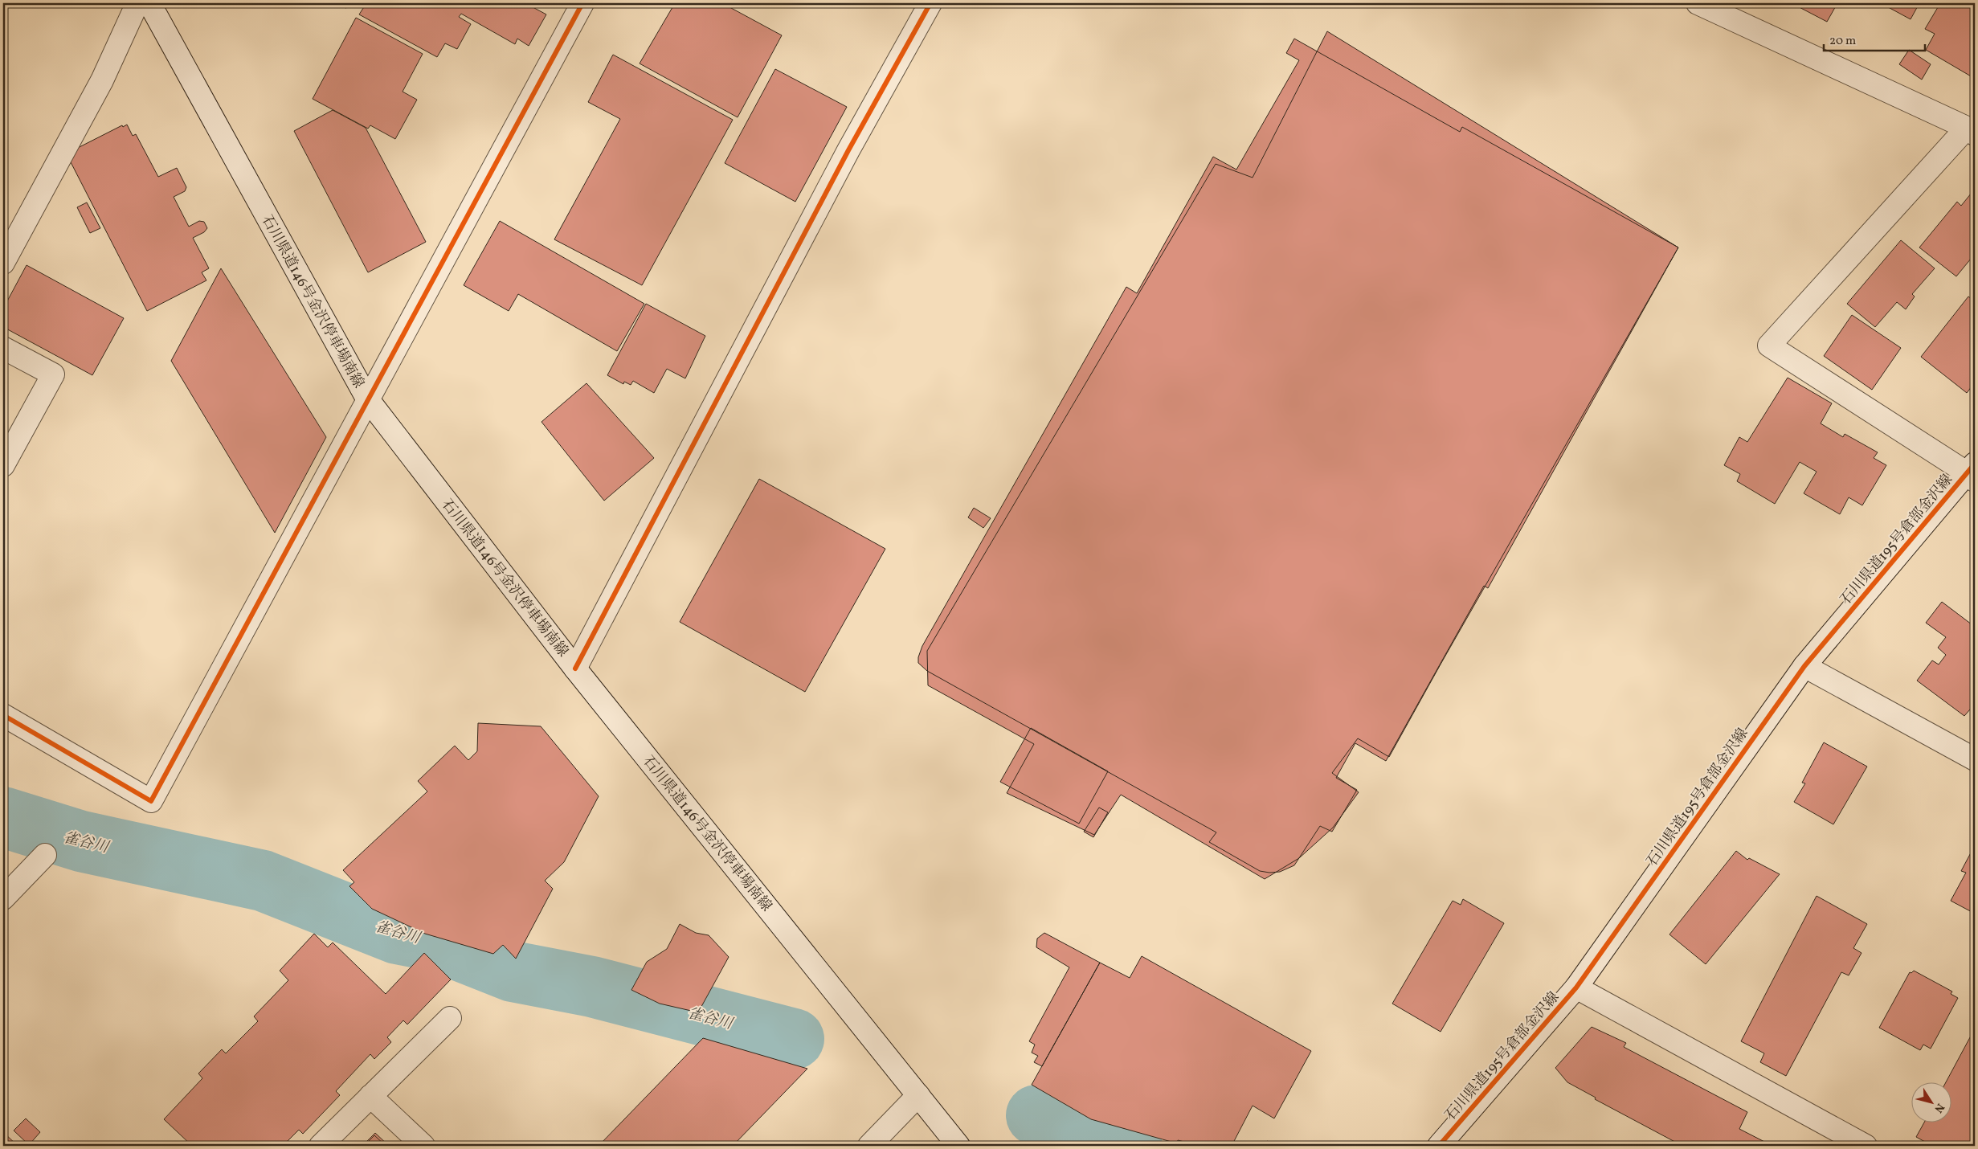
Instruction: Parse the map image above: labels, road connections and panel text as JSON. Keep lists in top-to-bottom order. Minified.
{"streets":{"street":["石川県道146号金沢停車場南線","石川県道195号倉部金沢線"]},"water":["雀谷川"],"scale_bar":"20 m","north":"bottom right"}
